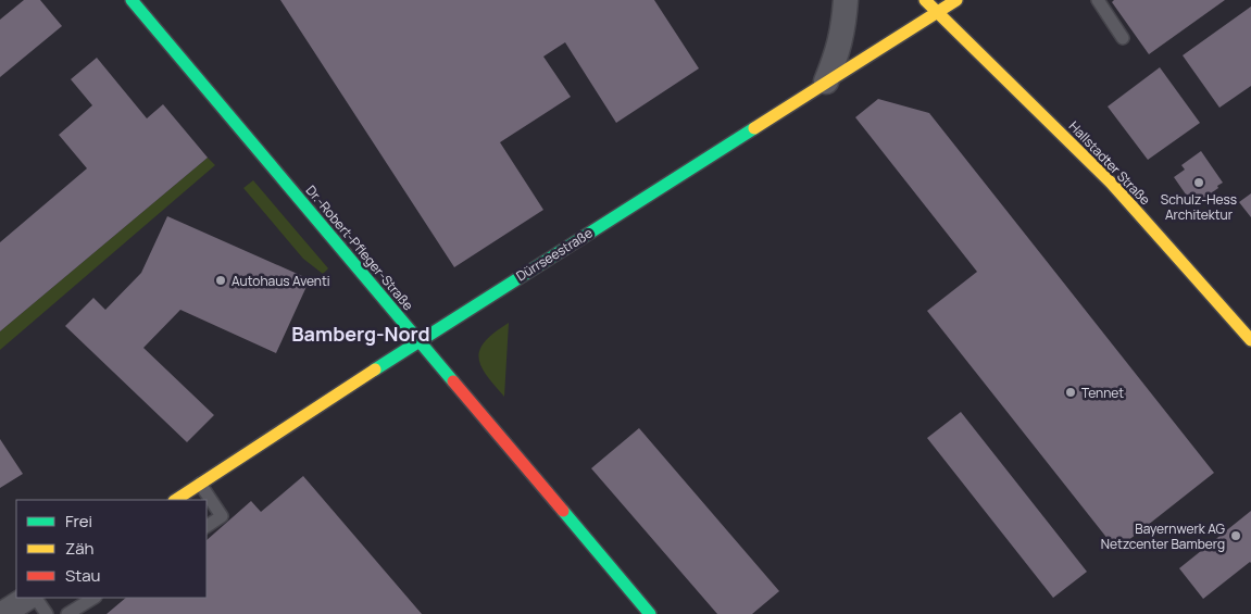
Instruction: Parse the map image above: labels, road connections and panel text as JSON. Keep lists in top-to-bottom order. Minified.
{"streets":{"street":["Hallstadter Straße","Dr.-Robert-Pfleger-Straße","Dürrseestraße"]},"crossings":[["Hallstadter Straße","Dürrseestraße"],["Dr.-Robert-Pfleger-Straße","Dürrseestraße"]],"districts":["Bamberg-Nord"],"places":["Schulz-Hess Architektur","Autohaus Aventi","Tennet","Bayernwerk AG Netzcenter Bamberg"],"legend":["Frei","Zäh","Stau"]}
